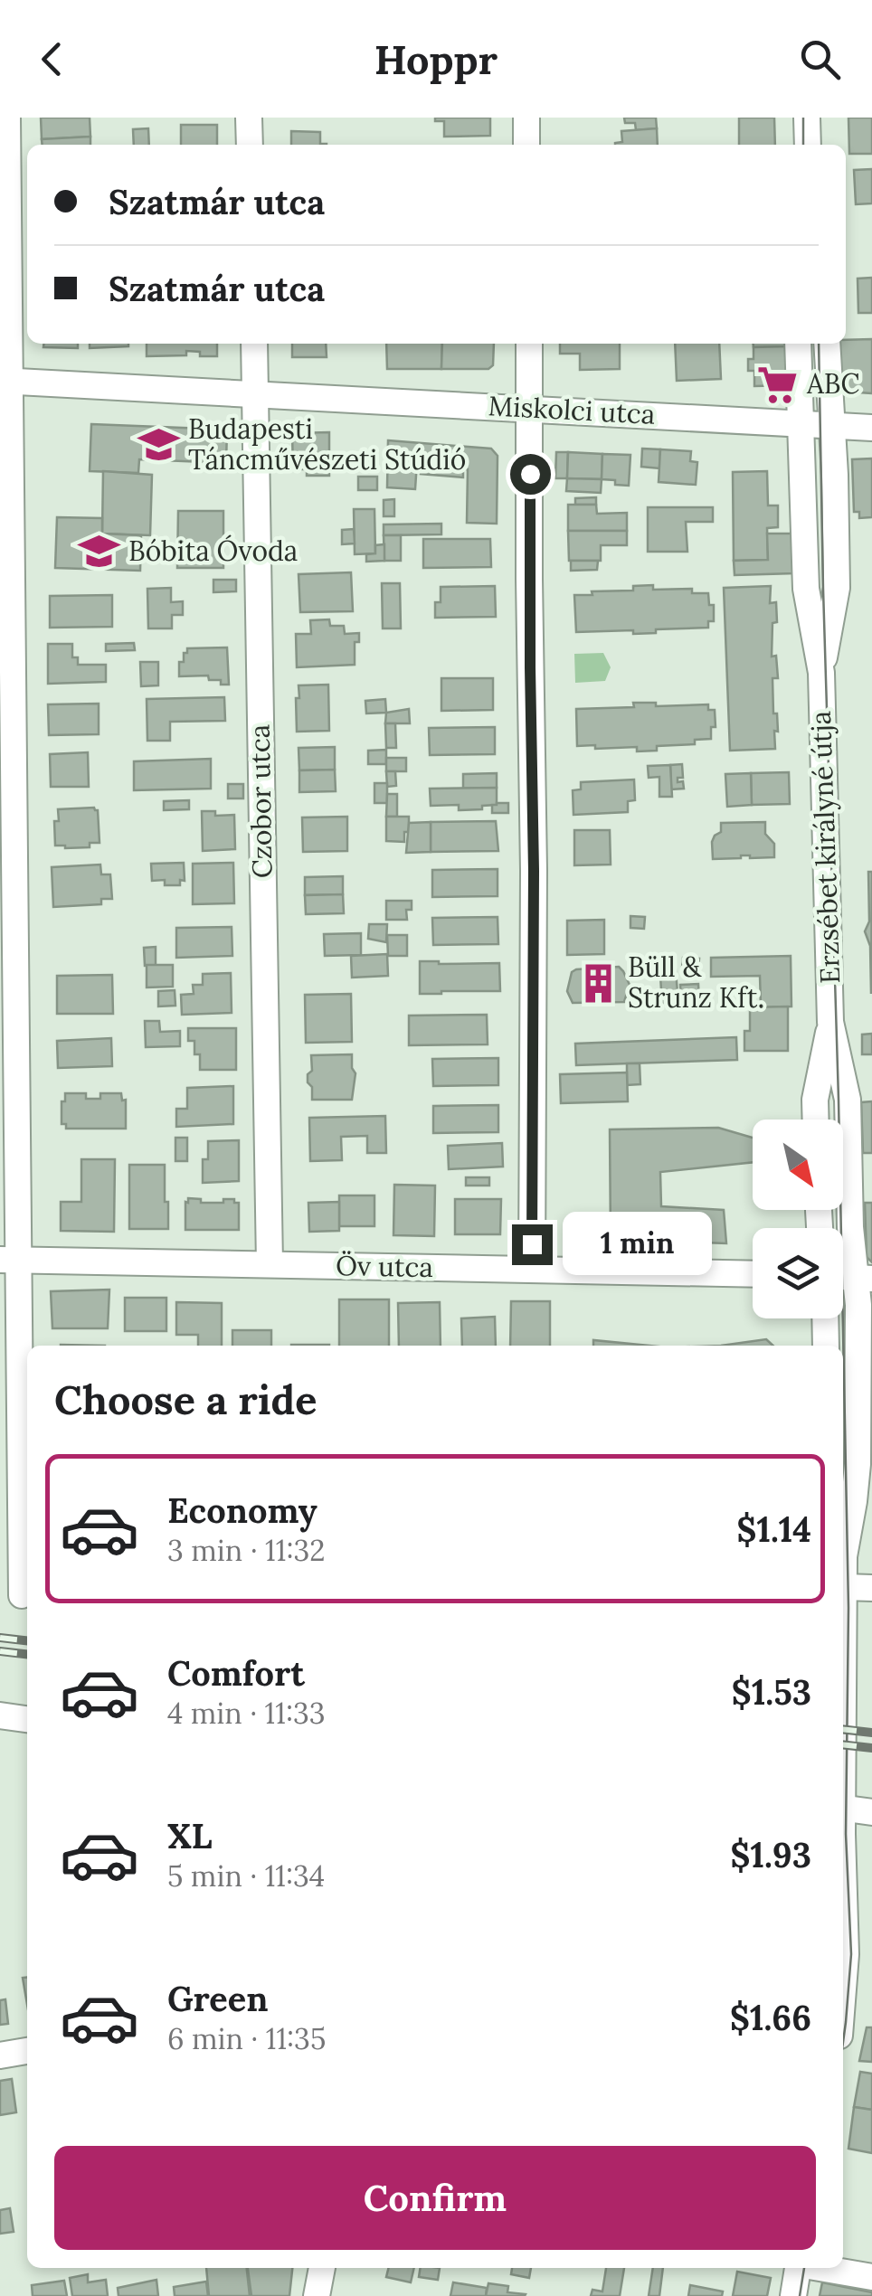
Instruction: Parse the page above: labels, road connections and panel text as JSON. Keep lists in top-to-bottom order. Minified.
{"streets":{"street":["Miskolci utca","Czobor utca","Erzsébet királyné útja","Öv utca"]},"crossings":[["Miskolci utca","Czobor utca"],["Miskolci utca","Erzsébet királyné útja"],["Czobor utca","Öv utca"]],"places":{"supermarket":["ABC"],"school or university":["Budapesti Táncművészeti Stúdió","Bóbita Óvoda"],"building":["Büll & Strunz Kft."]},"north":"bottom right","page":{"header":"Hoppr","banner":["Szatmár utca","Szatmár utca"],"bubble":"1 min","heading":"Choose a ride","list":[{"name":"Economy","note":"3 min · 11:32","value":"$1.14"},{"name":"Comfort","note":"4 min · 11:33","value":"$1.53"},{"name":"XL","note":"5 min · 11:34","value":"$1.93"},{"name":"Green","note":"6 min · 11:35","value":"$1.66"}],"buttons":"Confirm"}}
